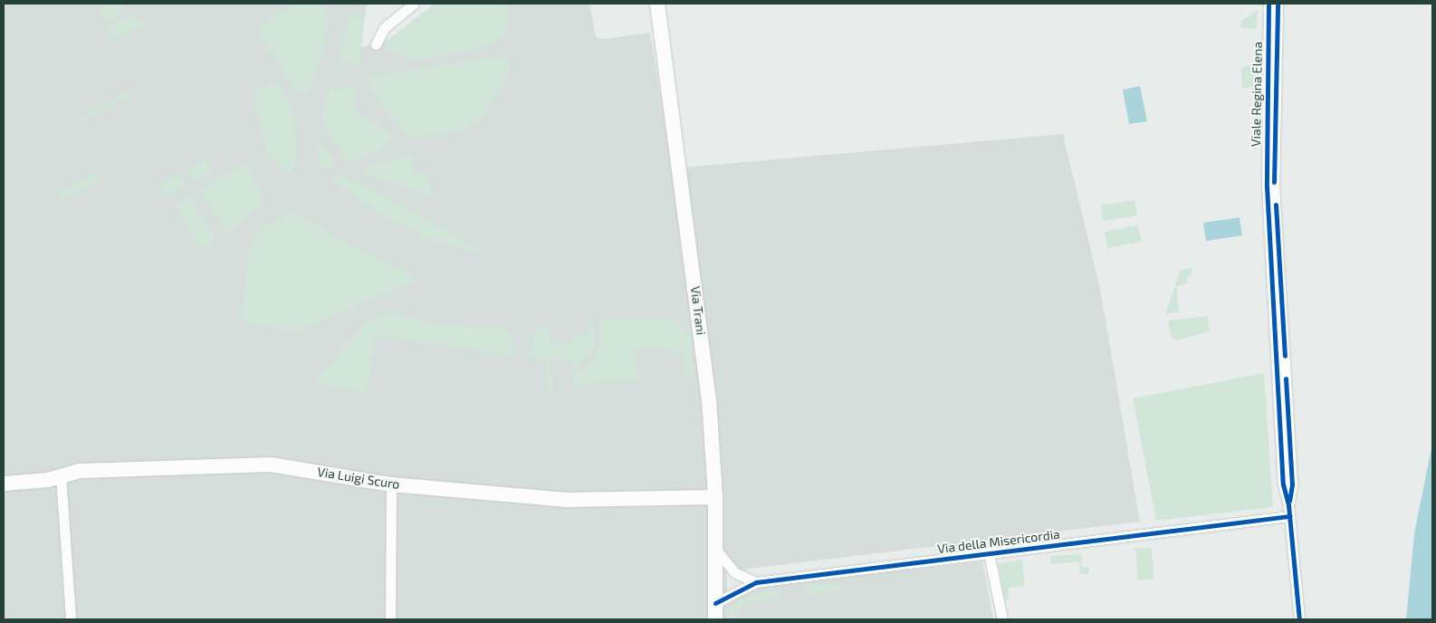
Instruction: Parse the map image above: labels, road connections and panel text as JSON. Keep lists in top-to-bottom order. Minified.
{"streets":{"main road":["Via Trani","Via Luigi Scuro"],"street":["Viale Regina Elena","Via della Misericordia"]},"crossings":[["Viale Regina Elena","Via della Misericordia"],["Via Trani","Via Luigi Scuro"],["Via Trani","Via della Misericordia"]]}
